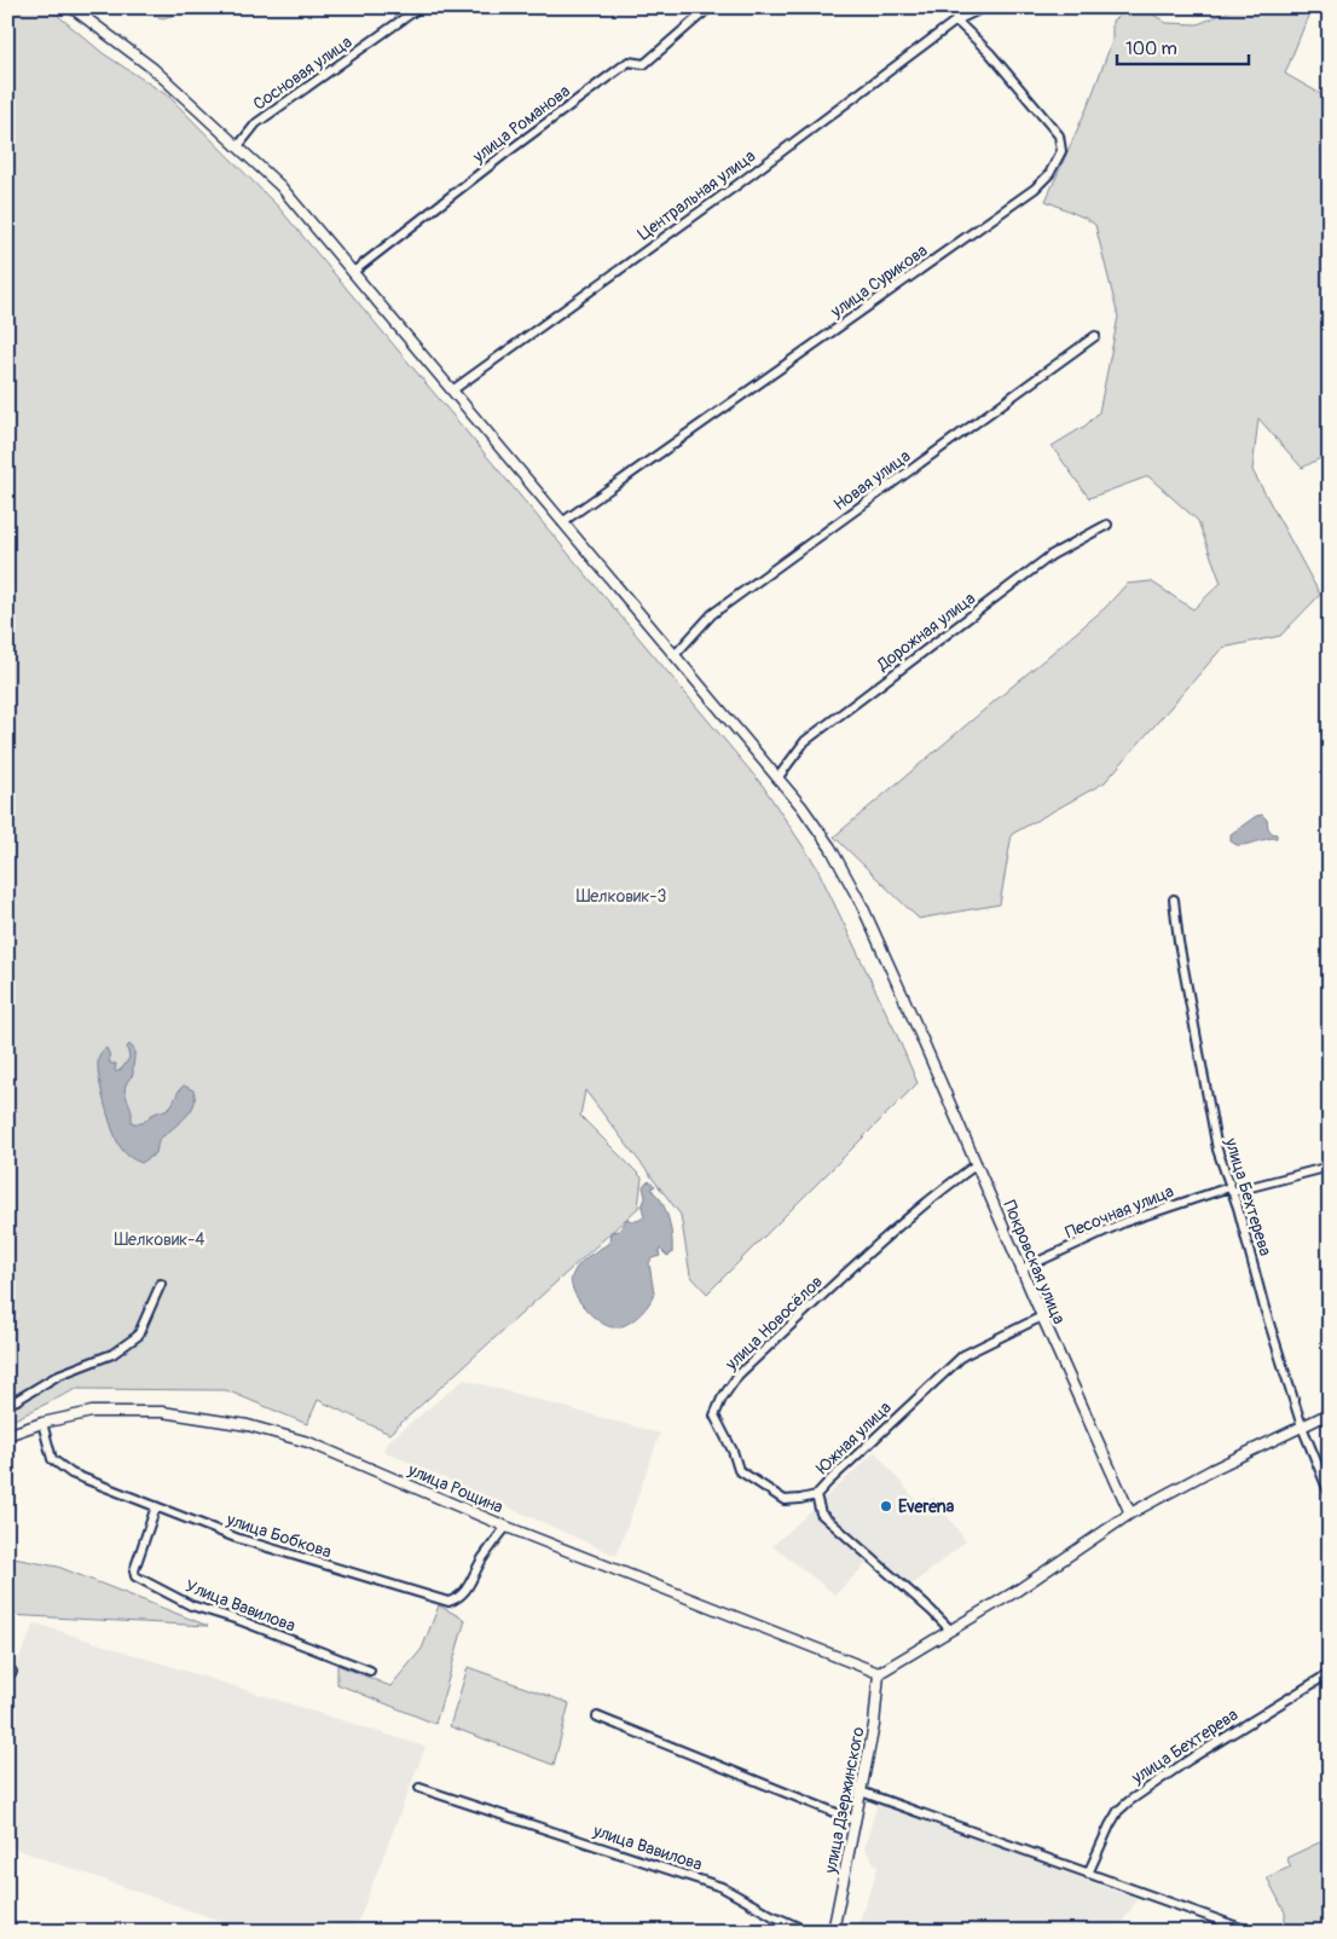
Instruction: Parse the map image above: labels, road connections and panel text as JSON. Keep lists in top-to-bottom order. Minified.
{"streets":{"street":["Сосновая улица","улица Романова","Центральная улица","улица Сурикова","Новая улица","Дорожная улица","улица Бехтерева","Песочная улица","Покровская улица","улица Новосёлов","Южная улица","улица Рощина","улица Бобкова","Улица Вавилова","улица Дзержинского","улица Вавилова"]},"crossings":[["Сосновая улица","Покровская улица"],["улица Романова","Покровская улица"],["Центральная улица","улица Сурикова"],["Центральная улица","Покровская улица"],["улица Сурикова","Покровская улица"],["Новая улица","Покровская улица"],["Дорожная улица","Покровская улица"],["улица Бехтерева","Песочная улица"],["Песочная улица","Покровская улица"],["Покровская улица","улица Новосёлов"],["Покровская улица","Южная улица"],["улица Новосёлов","Южная улица"],["улица Рощина","улица Бобкова"],["улица Рощина","улица Дзержинского"],["улица Бобкова","Улица Вавилова"]],"parks":["Шелковик-3","Шелковик-4"],"places":["Everena"],"scale_bar":"100 m"}
